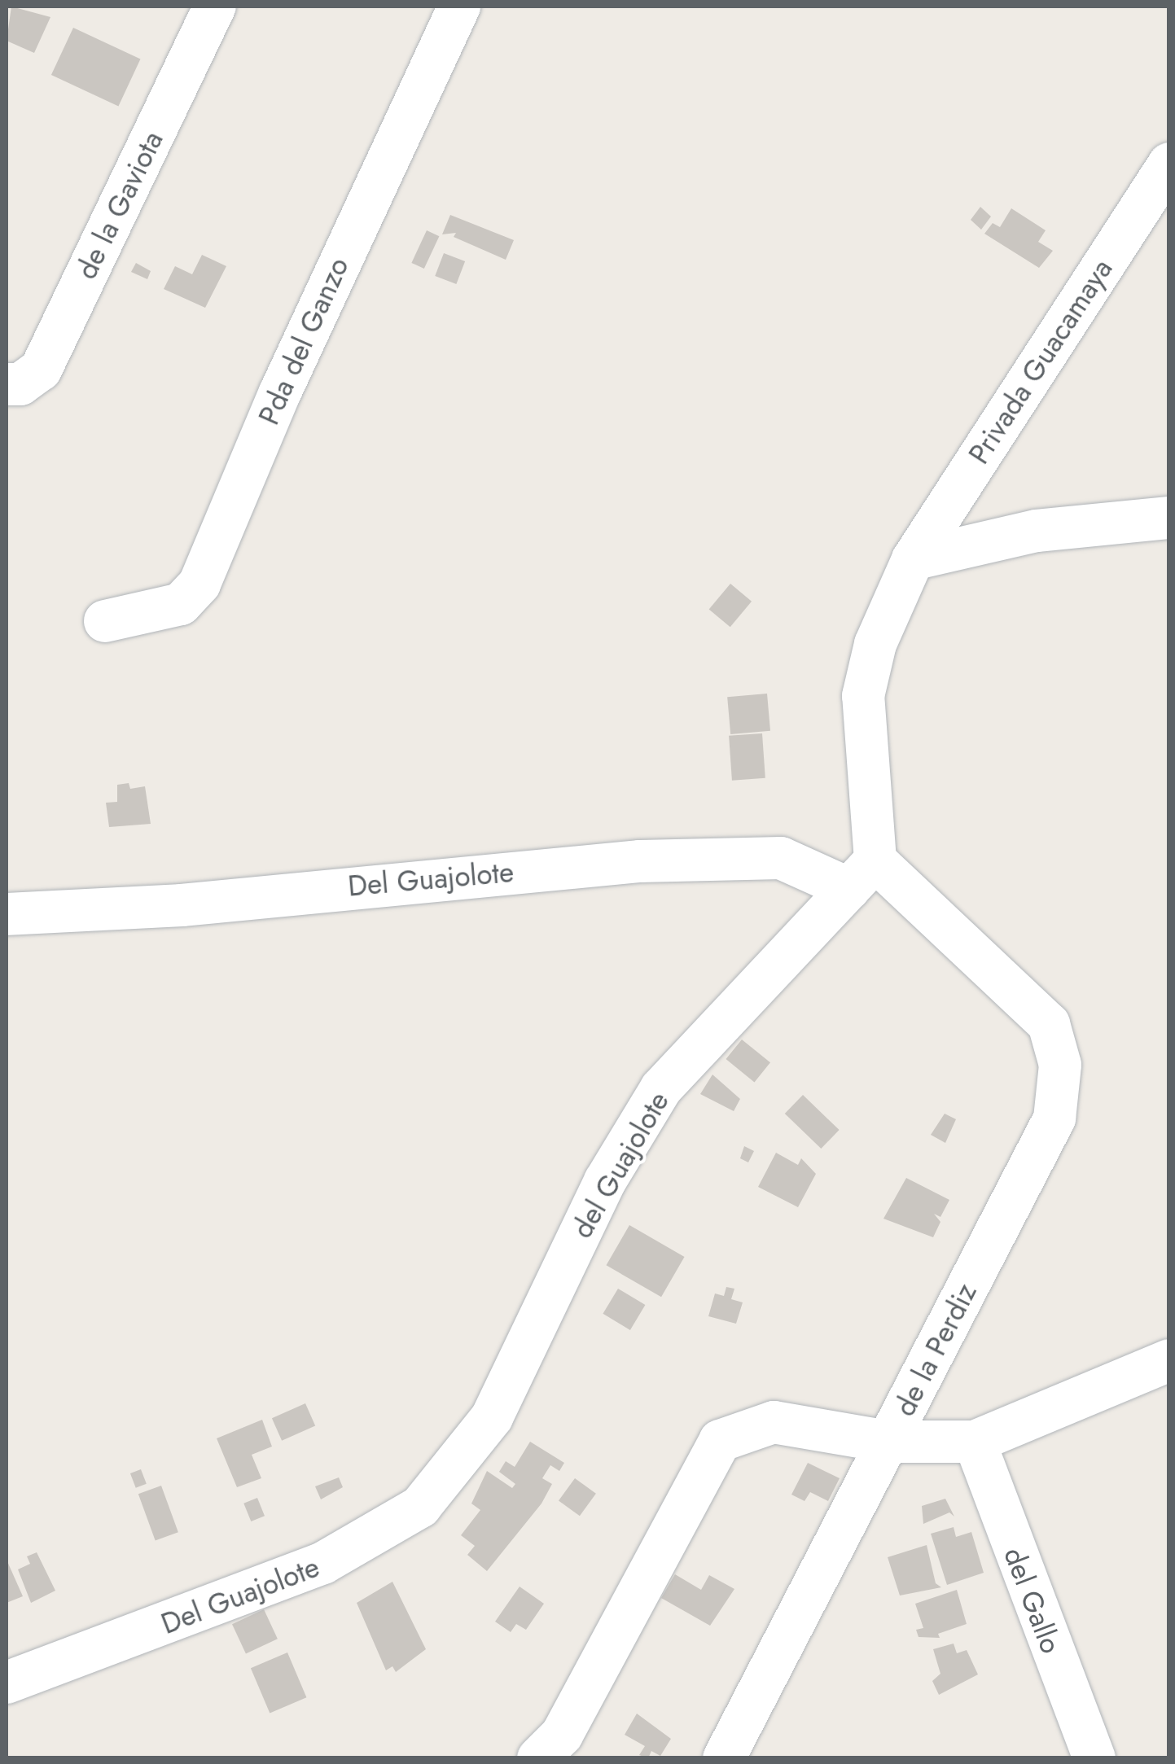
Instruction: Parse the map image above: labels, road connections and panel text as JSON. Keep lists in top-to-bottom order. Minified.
{"streets":{"street":["de la Gaviota","Pda del Ganzo","Privada Guacamaya","Del Guajolote","del Guajolote","de la Perdiz","del Gallo"]},"crossings":[["Privada Guacamaya","Del Guajolote"],["Privada Guacamaya","del Guajolote"],["Privada Guacamaya","de la Perdiz"],["Del Guajolote","del Guajolote"],["Del Guajolote","de la Perdiz"],["del Guajolote","de la Perdiz"]]}
